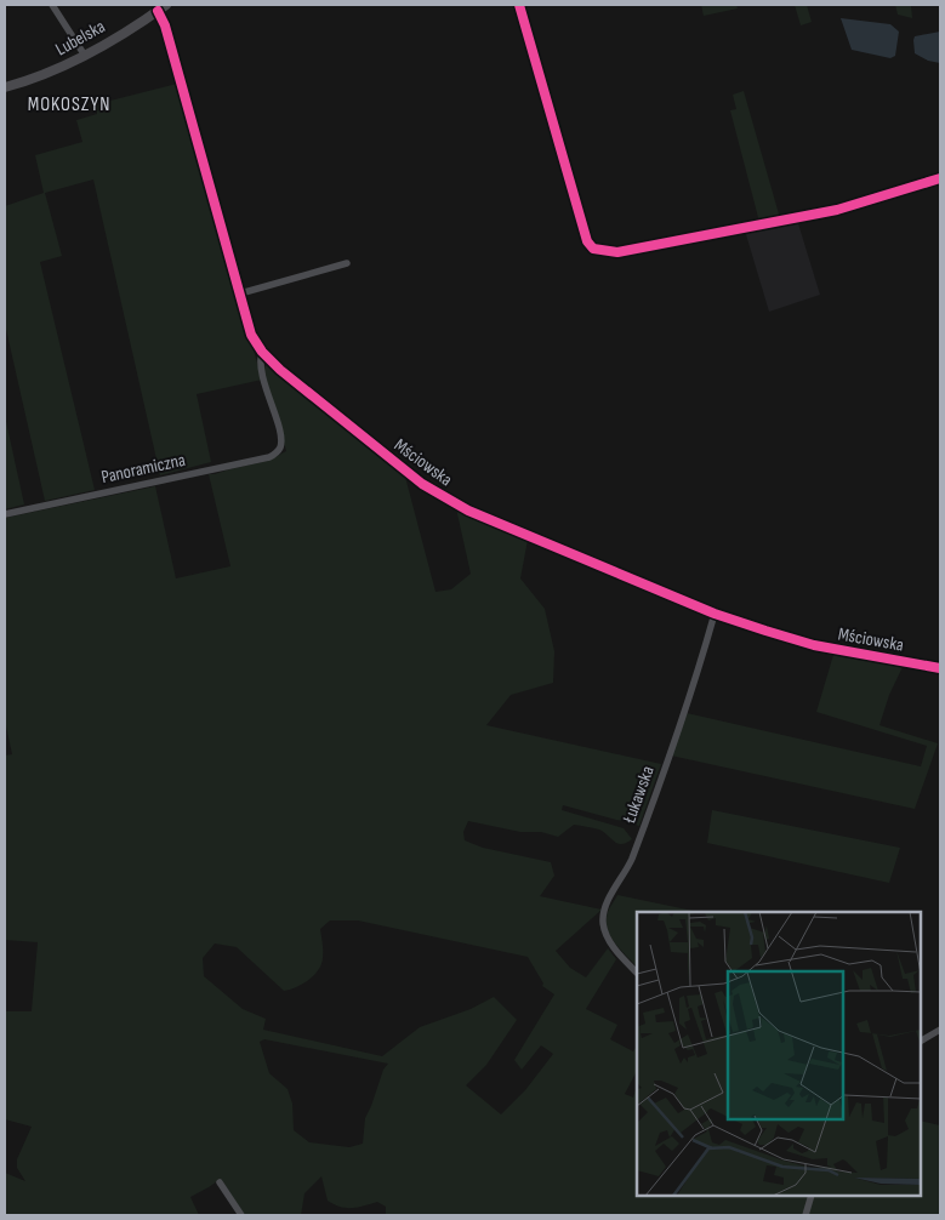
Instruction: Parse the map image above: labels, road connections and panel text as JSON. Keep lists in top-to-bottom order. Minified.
{"streets":{"main road":["Lubelska"],"street":["Mściowska","Panoramiczna","Łukawska"]},"crossings":[["Lubelska","Mściowska"],["Mściowska","Panoramiczna"],["Mściowska","Łukawska"]],"districts":["MOKOSZYN"]}
